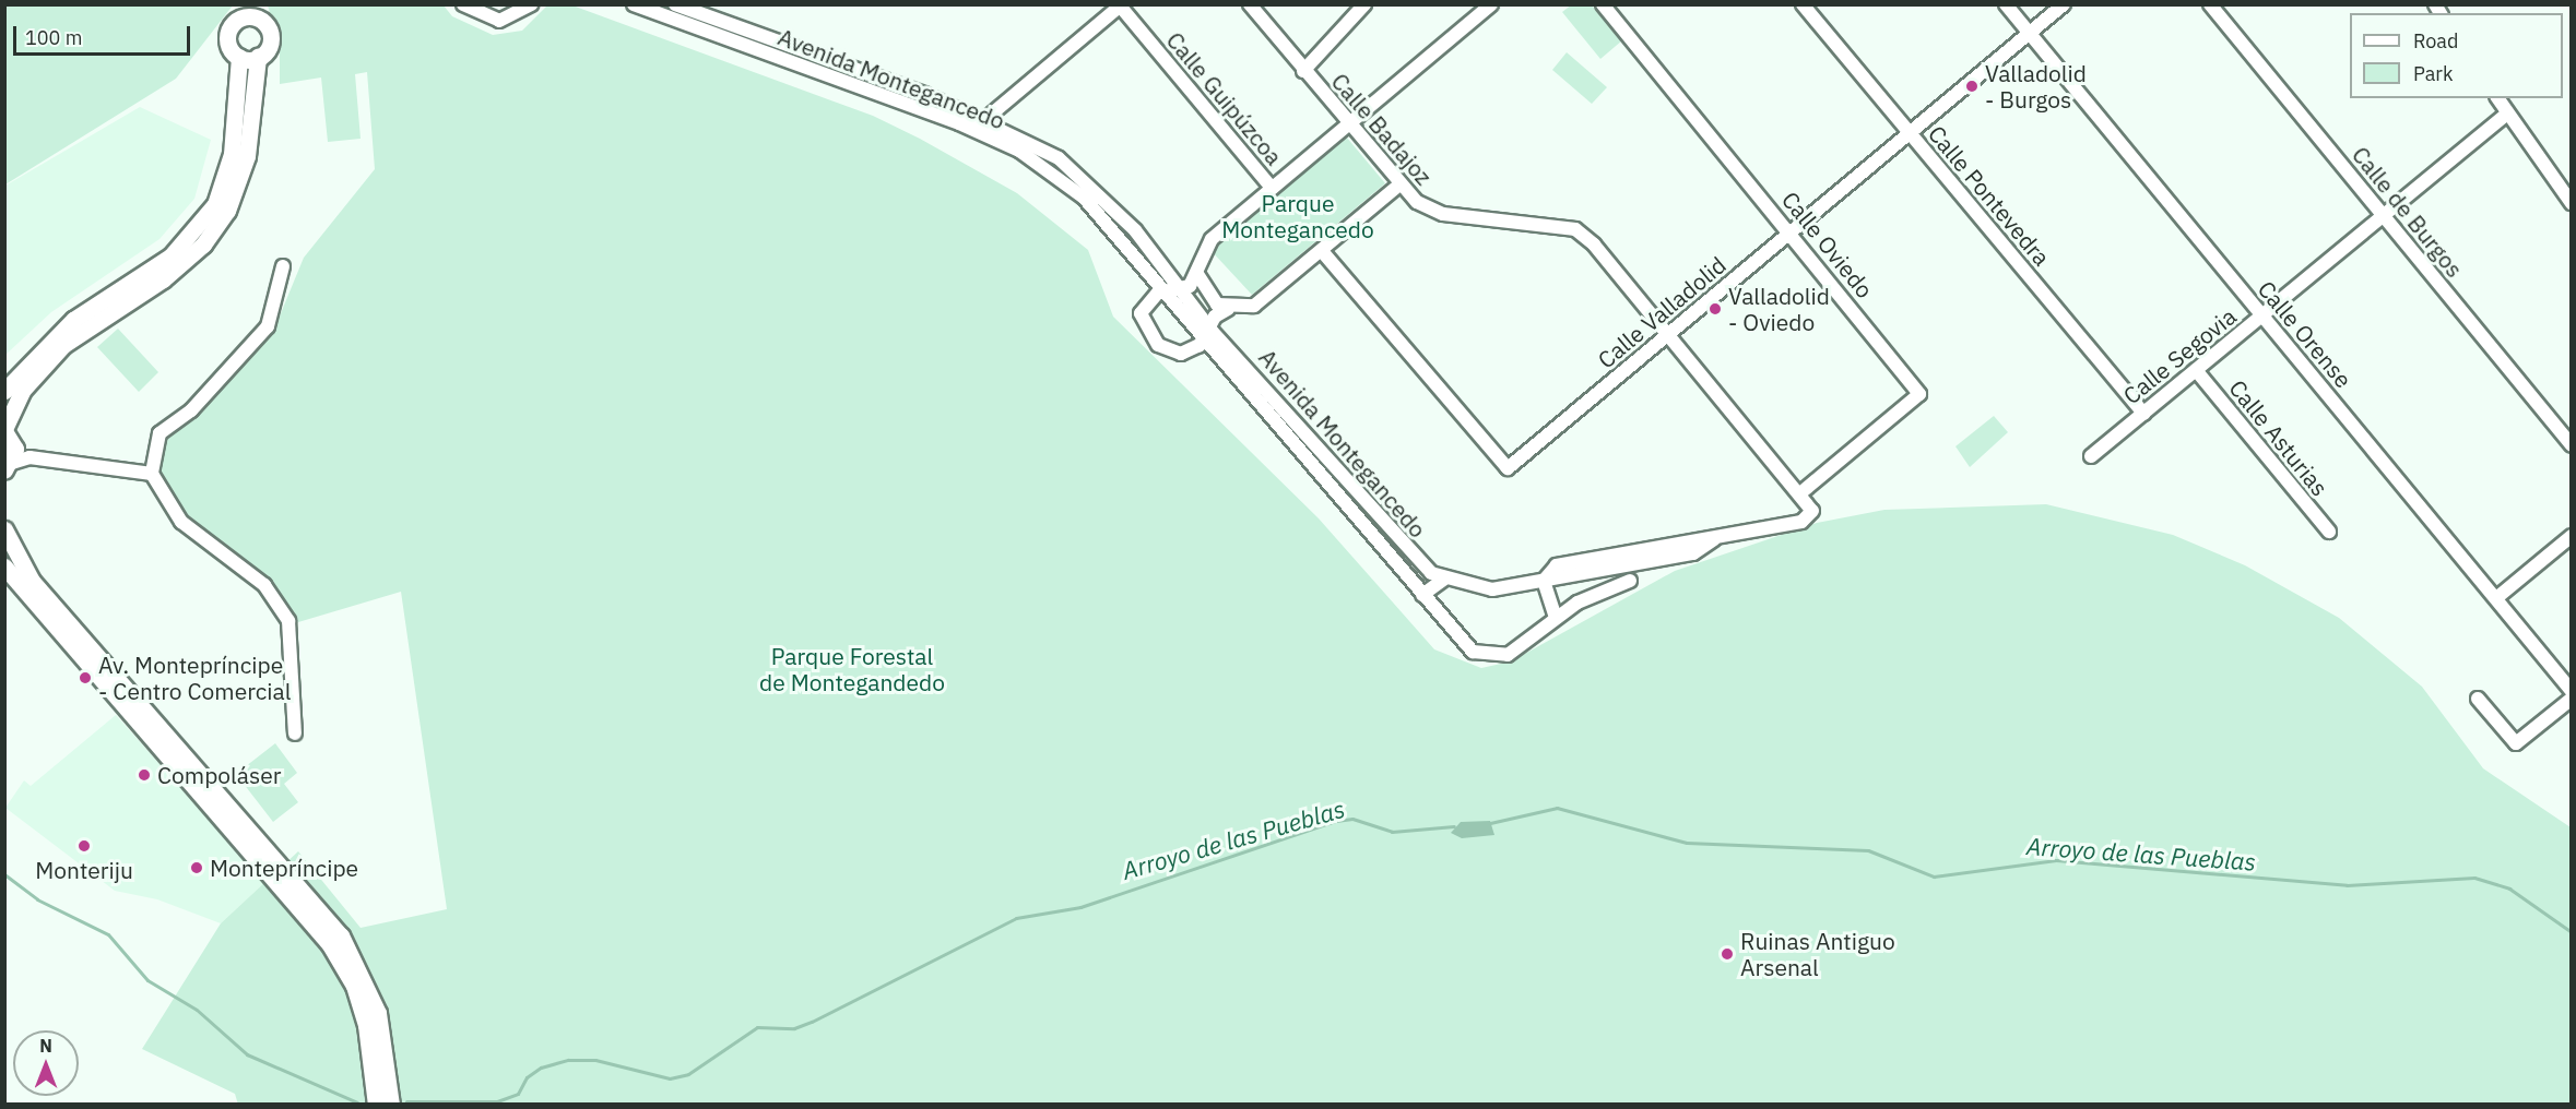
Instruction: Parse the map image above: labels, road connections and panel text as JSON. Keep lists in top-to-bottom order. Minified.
{"streets":{"street":["Avenida Montegancedo","Calle Guipúzcoa","Calle Badajoz","Calle Pontevedra","Calle de Burgos","Calle Oviedo","Calle Valladolid","Calle Orense","Calle Segovia","Calle Asturias"]},"crossings":[["Avenida Montegancedo","Calle Badajoz"],["Calle Badajoz","Calle Oviedo"],["Calle Badajoz","Calle Valladolid"],["Calle Pontevedra","Calle Valladolid"],["Calle Pontevedra","Calle Segovia"],["Calle de Burgos","Calle Segovia"],["Calle Oviedo","Calle Valladolid"],["Calle Valladolid","Calle Orense"],["Calle Orense","Calle Segovia"],["Calle Segovia","Calle Asturias"]],"water":["Arroyo de las Pueblas"],"parks":["Parque Montegancedo","Parque Forestal de Montegandedo"],"places":["Valladolid - Burgos","Valladolid - Oviedo","Av. Montepríncipe - Centro Comercial","Compoláser","Monteriju","Montepríncipe","Ruinas Antiguo Arsenal"],"legend":["Road","Park"],"scale_bar":"100 m","north":"top"}
